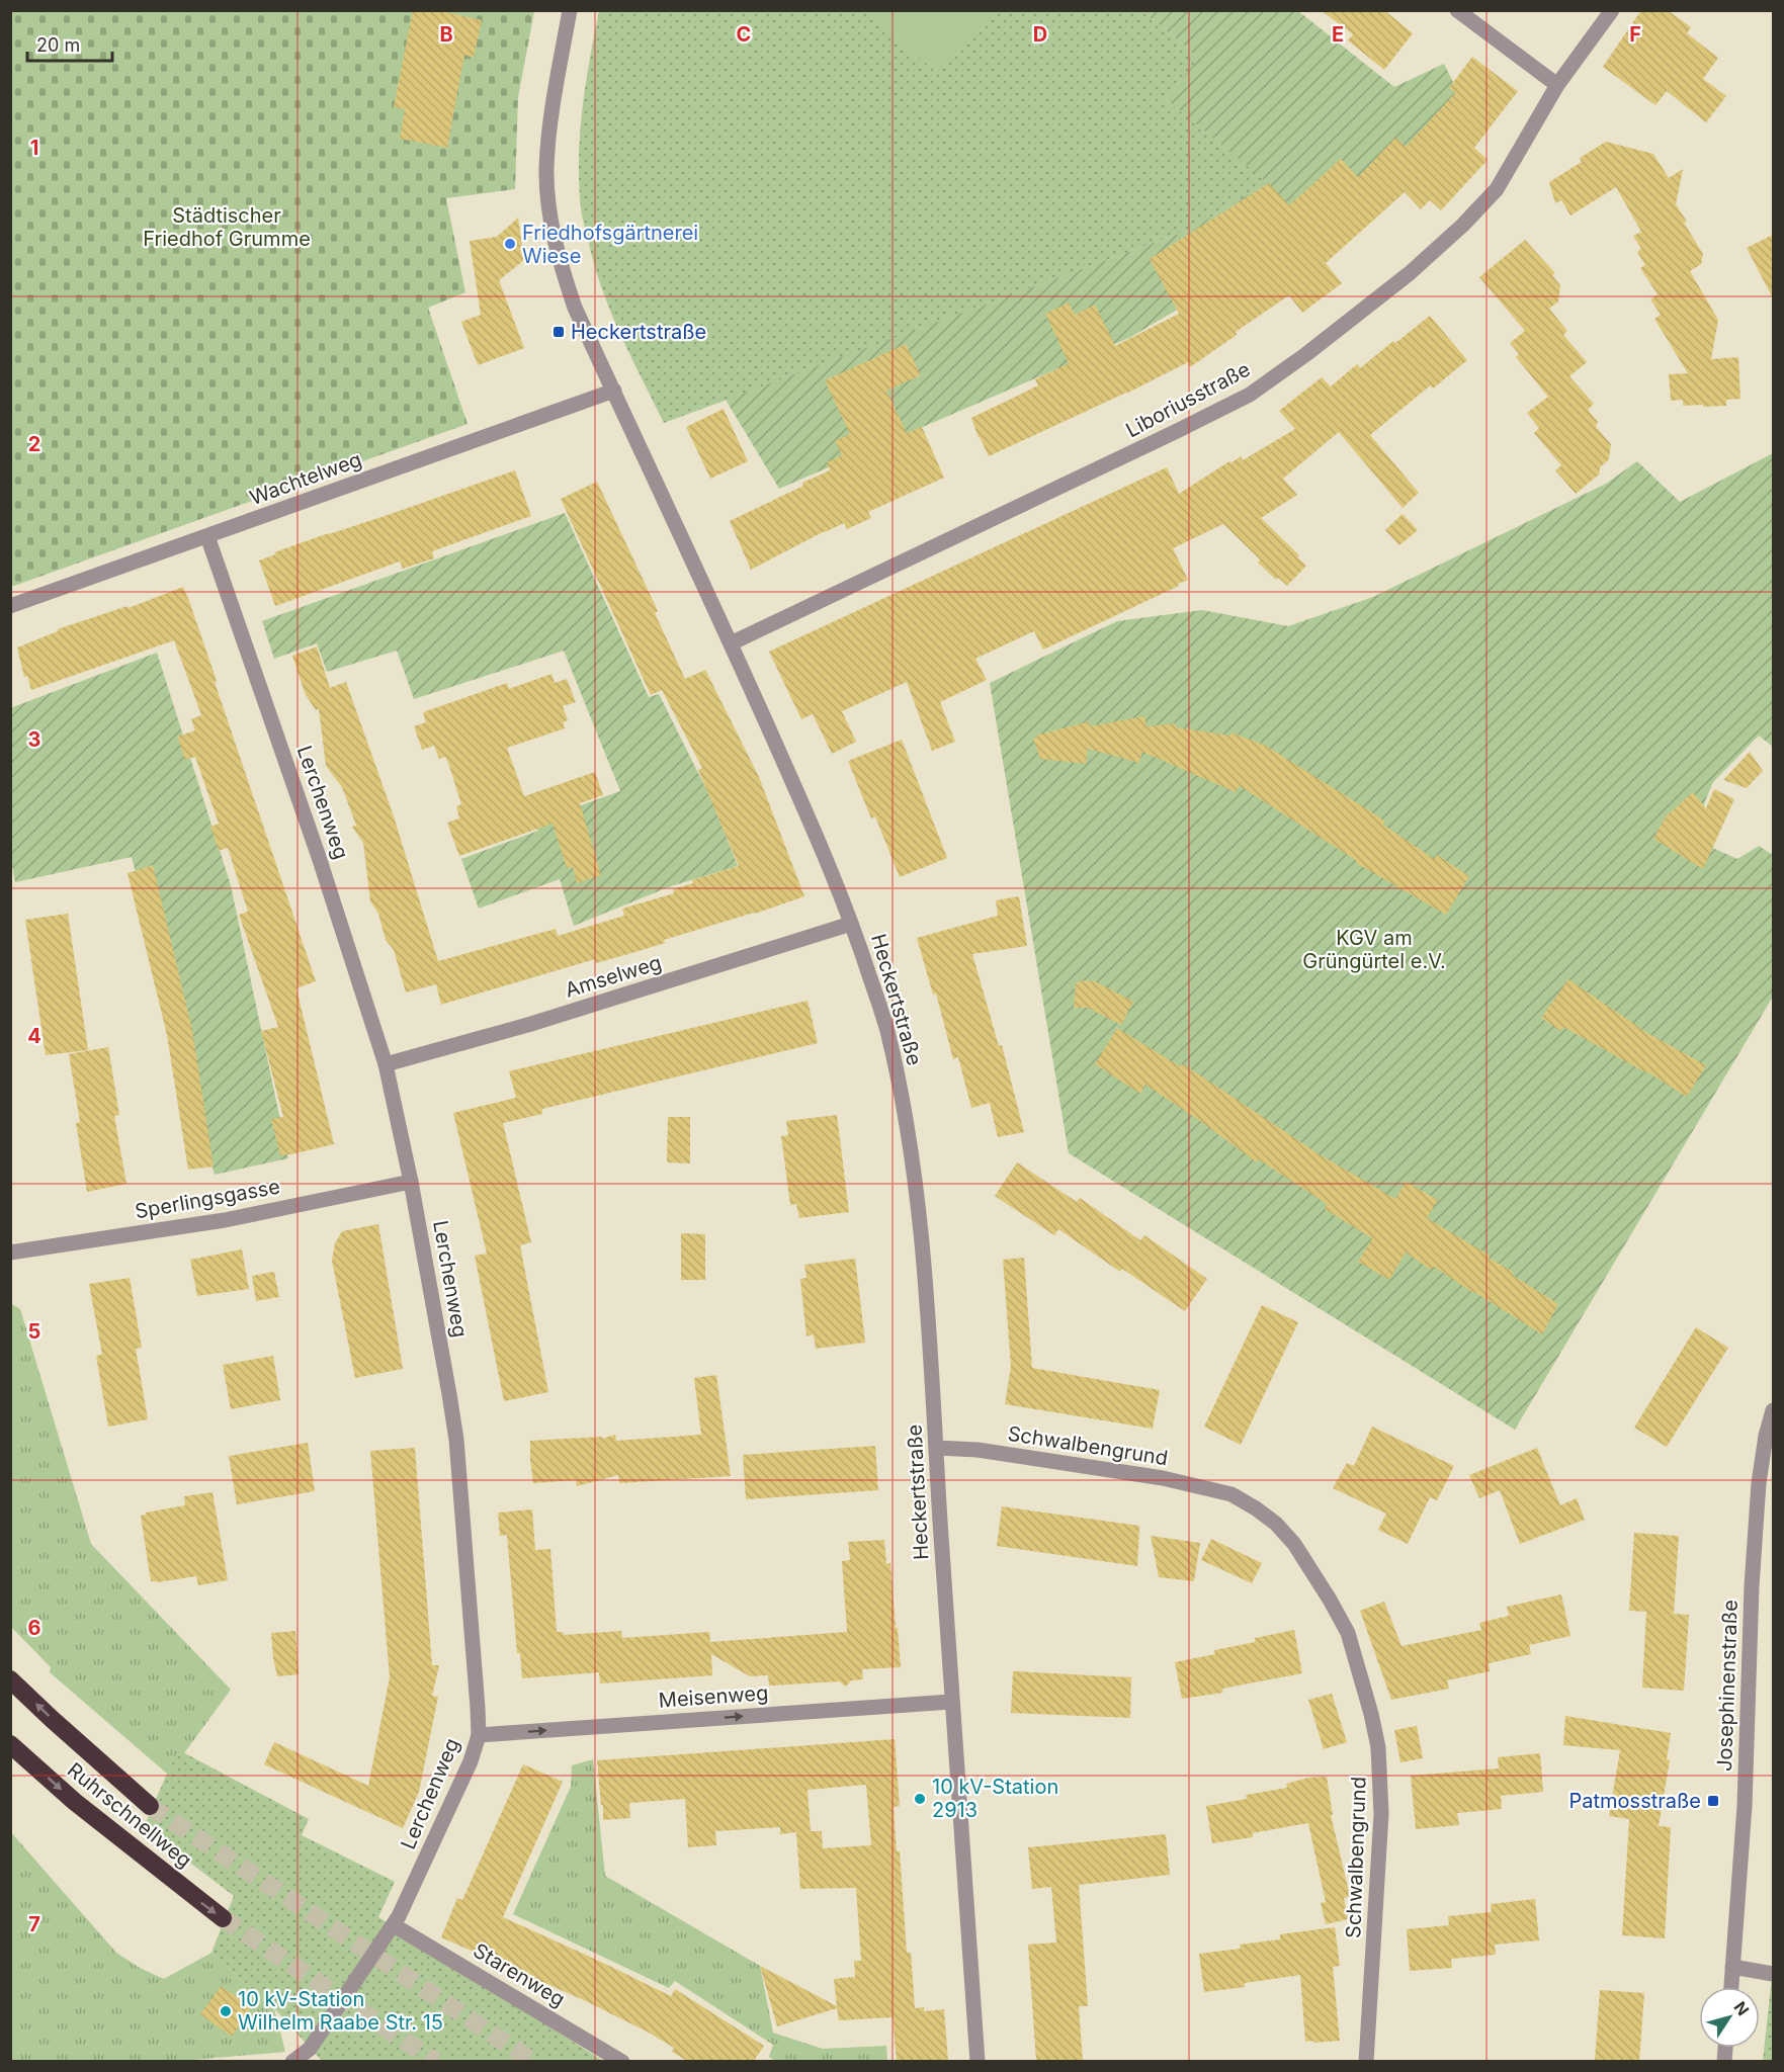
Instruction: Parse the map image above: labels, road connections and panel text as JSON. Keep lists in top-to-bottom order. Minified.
{"streets":{"highway":["Ruhrschnellweg"],"street":["Liboriusstraße","Wachtelweg","Lerchenweg","Amselweg","Heckertstraße","Sperlingsgasse","Schwalbengrund","Josephinenstraße","Meisenweg","Starenweg"]},"crossings":[["Liboriusstraße","Heckertstraße"],["Wachtelweg","Lerchenweg"],["Wachtelweg","Heckertstraße"],["Lerchenweg","Amselweg"],["Lerchenweg","Sperlingsgasse"],["Lerchenweg","Meisenweg"],["Lerchenweg","Starenweg"],["Amselweg","Heckertstraße"],["Heckertstraße","Schwalbengrund"],["Heckertstraße","Meisenweg"]],"one_way":["Meisenweg"],"parks":["Städtischer Friedhof Grumme","KGV am Grüngürtel e.V."],"places":{"other":["Friedhofsgärtnerei Wiese","10 kV-Station 2913","10 kV-Station Wilhelm Raabe Str. 15"],"transit":["Heckertstraße","Patmosstraße"]},"scale_bar":"20 m","north":"top right","grid":{"columns":["B","C","D","E","F"],"rows":["1","2","3","4","5","6","7"]}}
